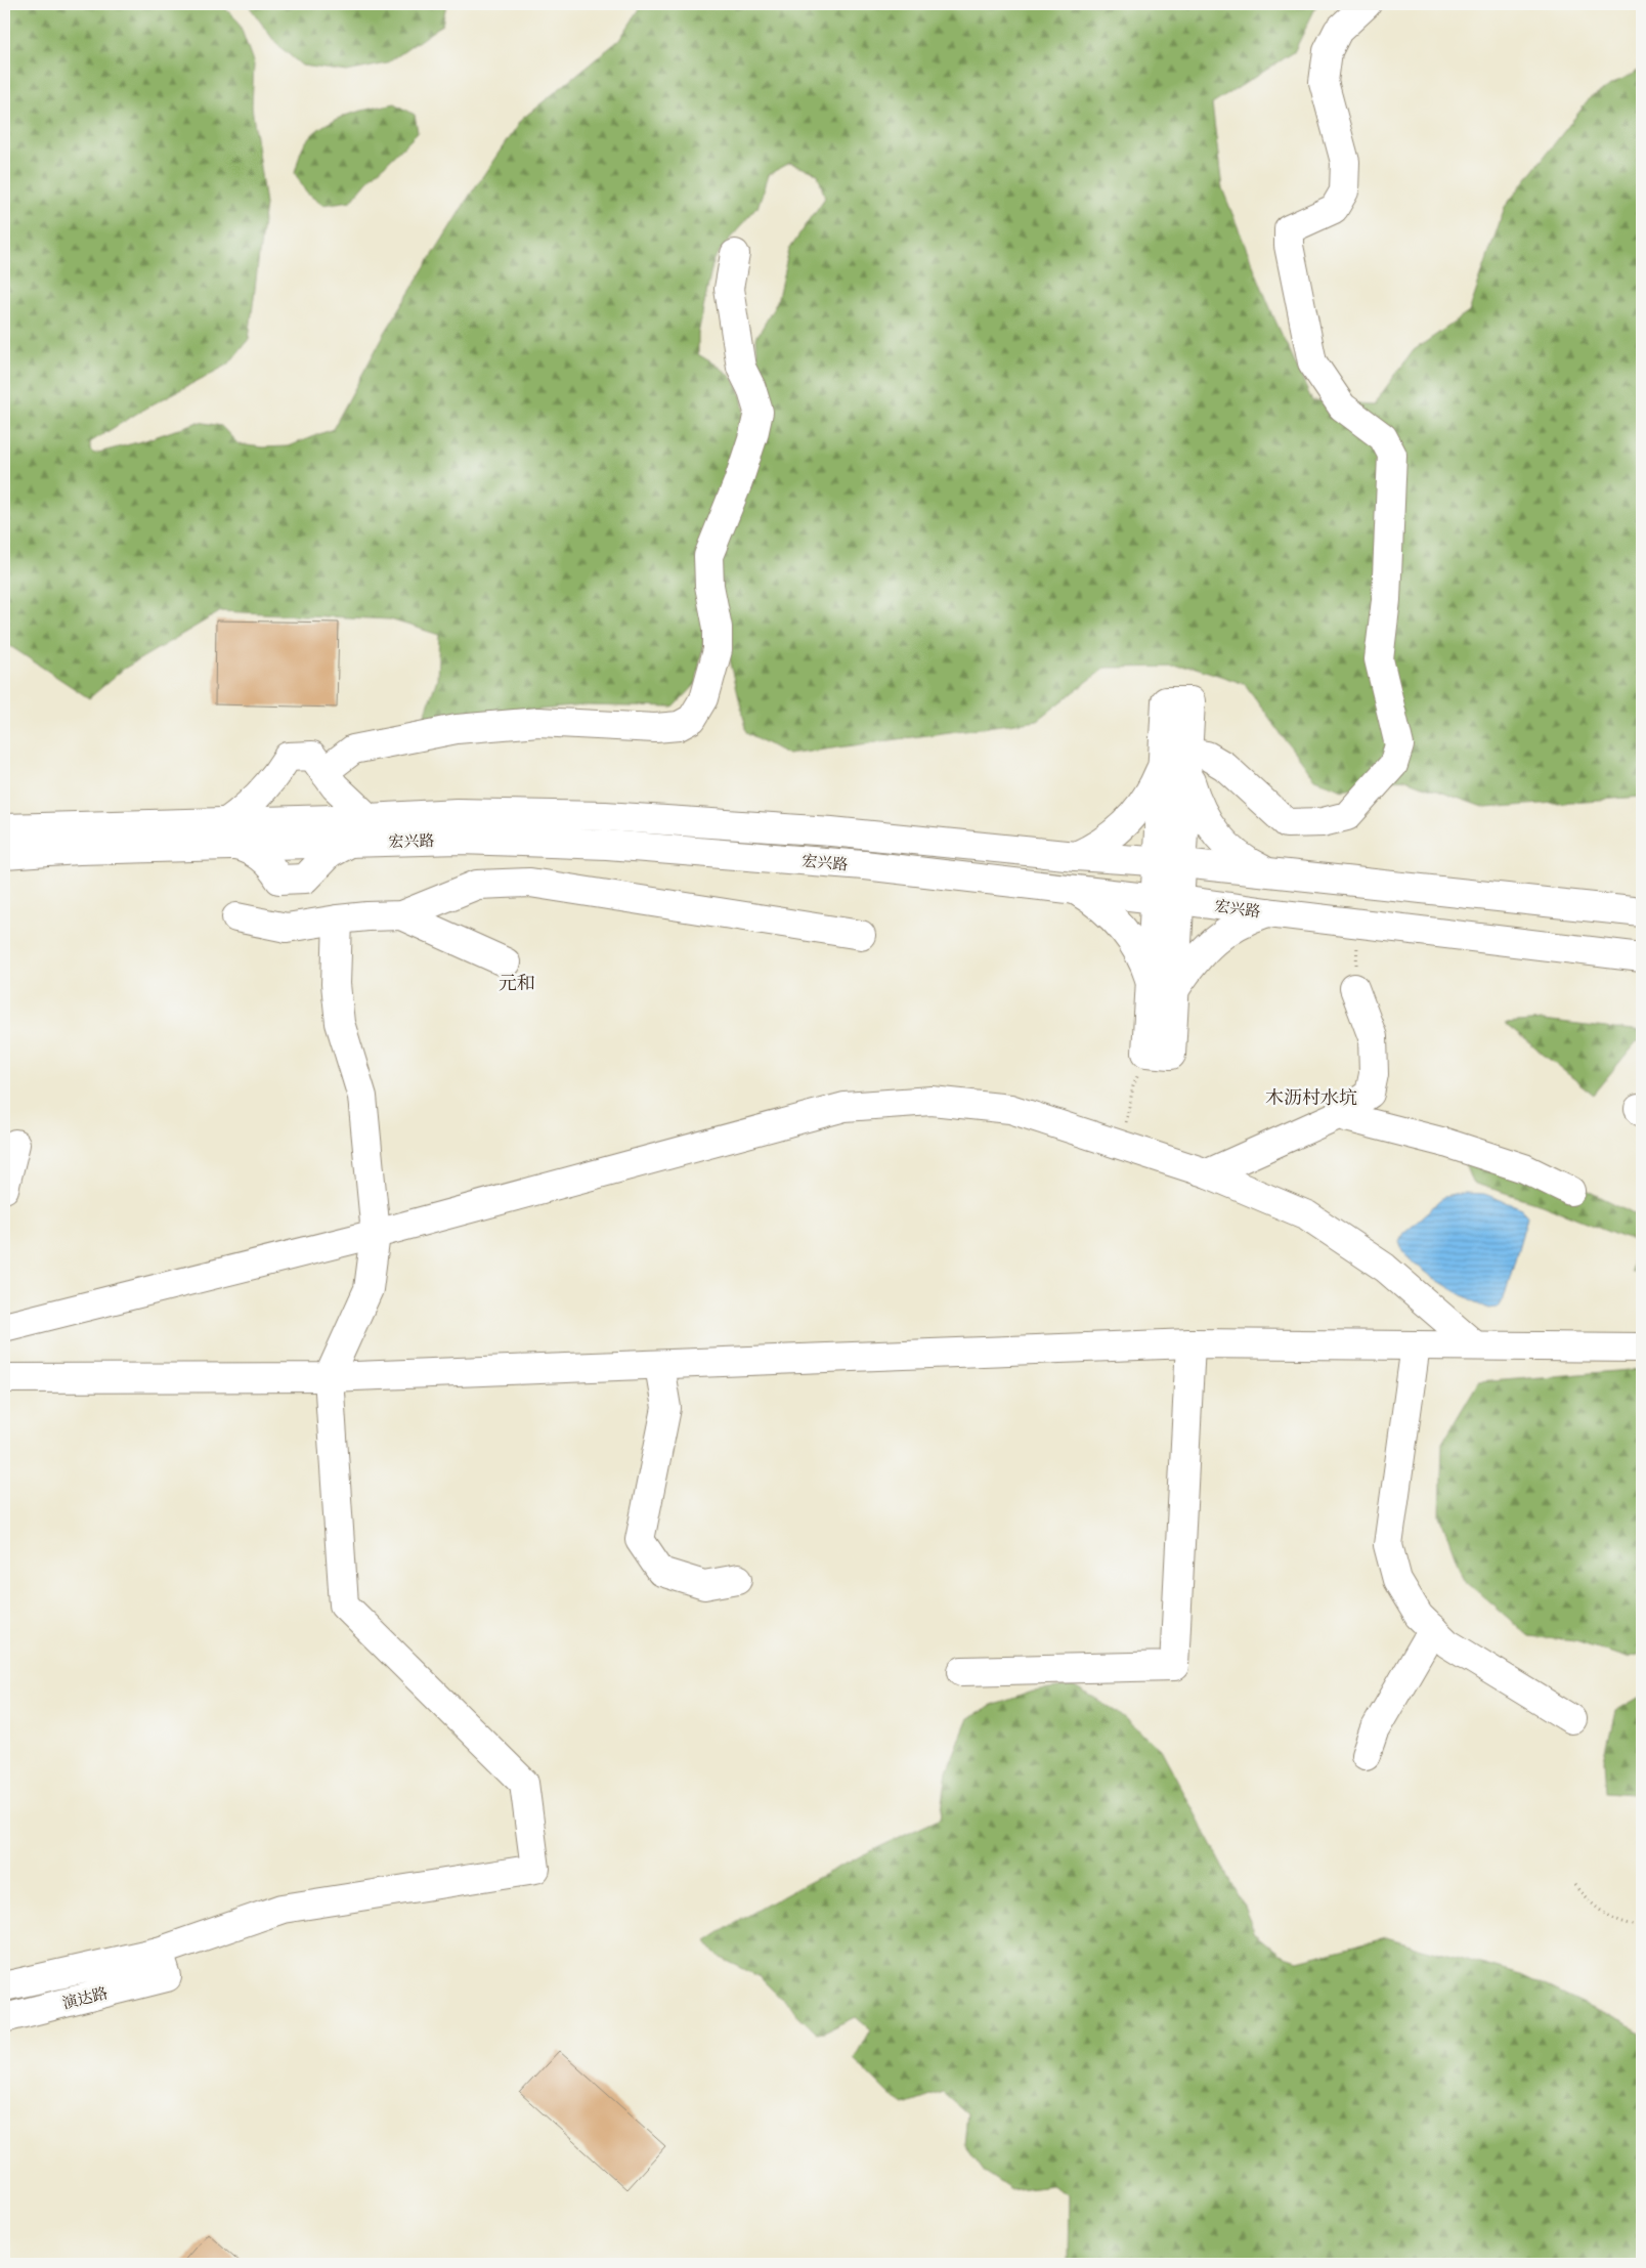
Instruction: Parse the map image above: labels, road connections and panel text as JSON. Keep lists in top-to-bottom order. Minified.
{"streets":{"street":["宏兴路","演达路"]},"districts":["元和","木沥村水坑"]}
